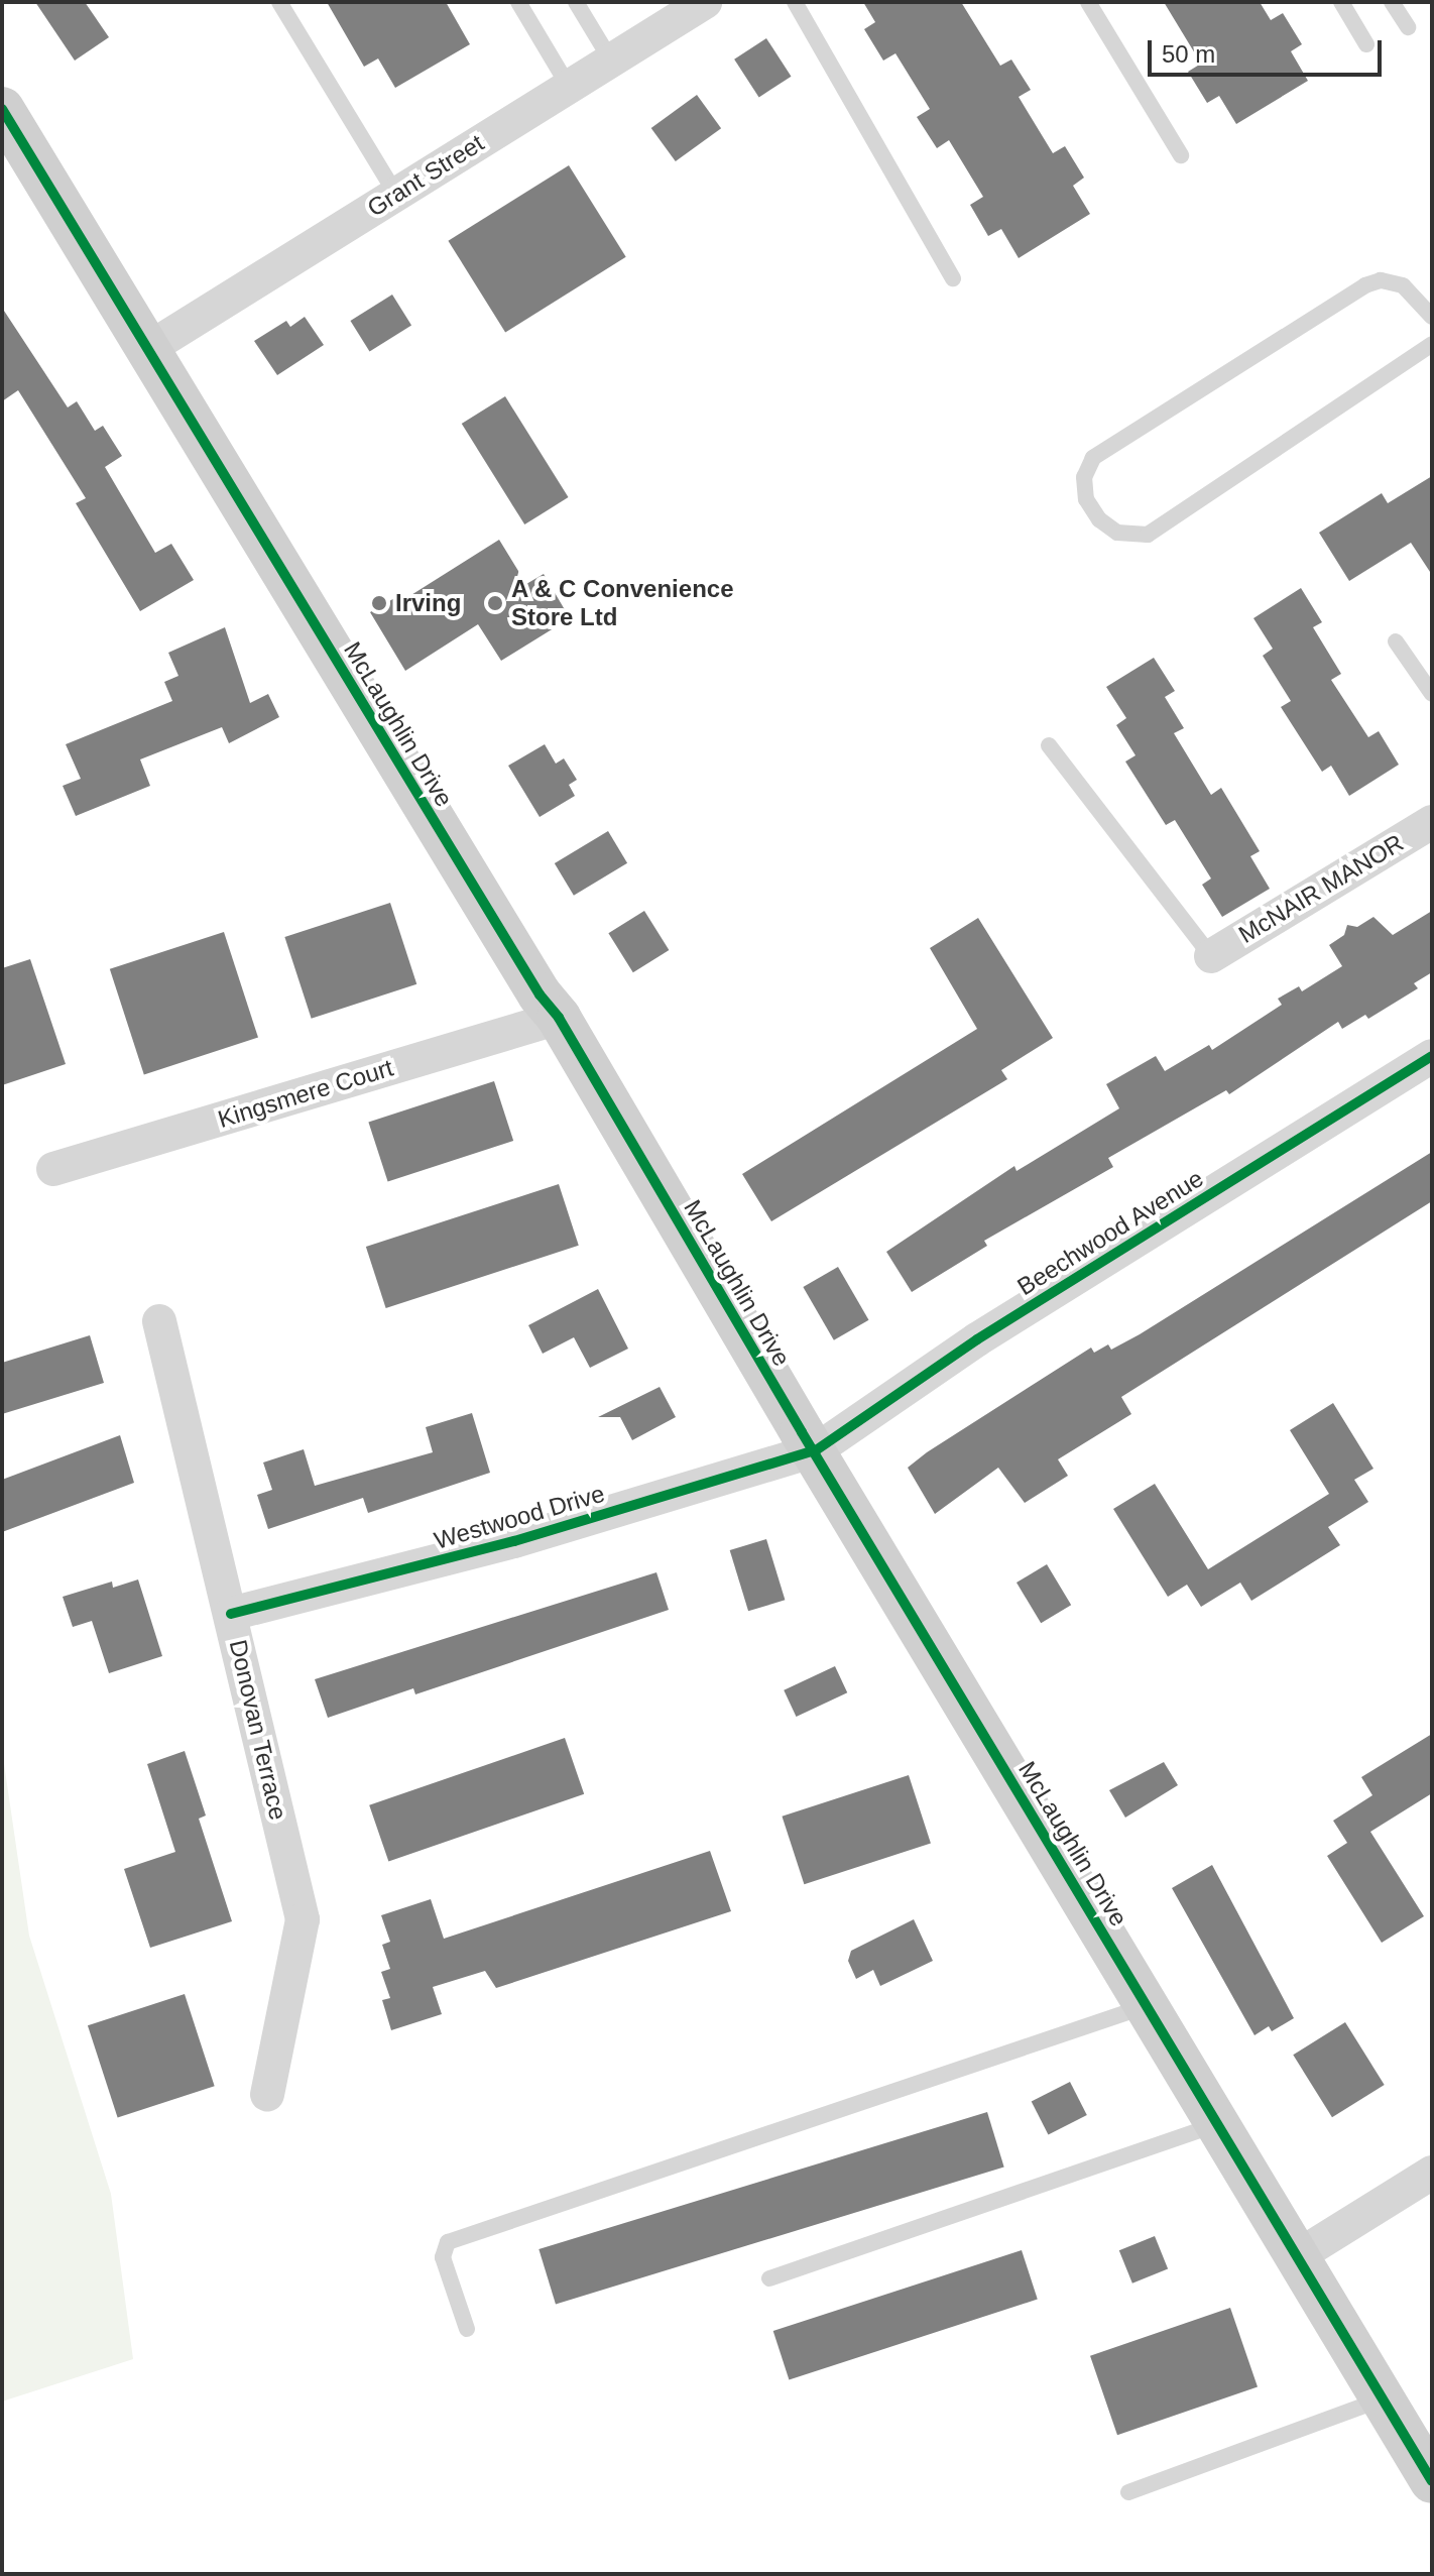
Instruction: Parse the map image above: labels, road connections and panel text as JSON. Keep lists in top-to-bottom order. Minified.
{"streets":{"main road":["McLaughlin Drive"],"street":["Grant Street","McNAIR MANOR","Kingsmere Court","Beechwood Avenue","Westwood Drive","Donovan Terrace"]},"crossings":[["Grant Street","McLaughlin Drive"],["McLaughlin Drive","Kingsmere Court"],["McLaughlin Drive","Beechwood Avenue"],["McLaughlin Drive","Westwood Drive"],["Beechwood Avenue","Westwood Drive"],["Westwood Drive","Donovan Terrace"]],"places":["Irving","A & C Convenience Store Ltd"],"scale_bar":"50 m"}
